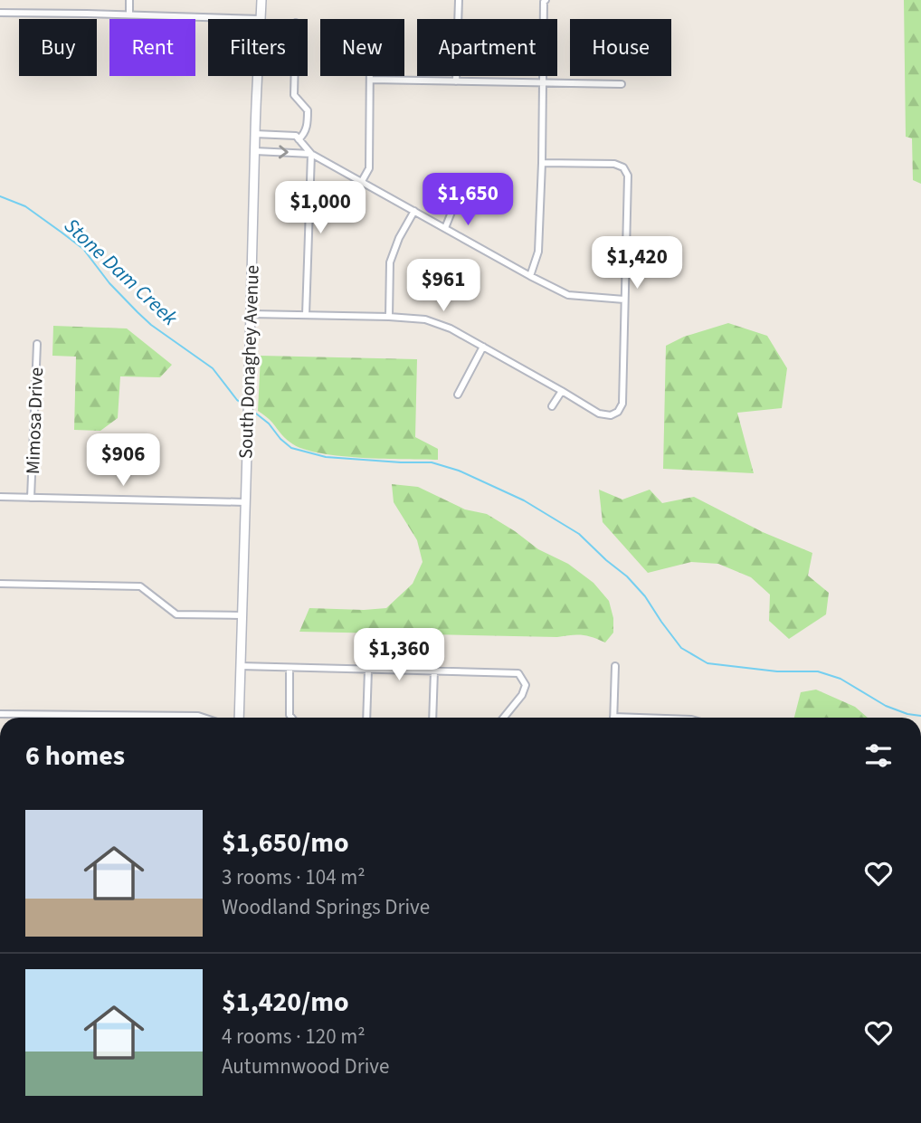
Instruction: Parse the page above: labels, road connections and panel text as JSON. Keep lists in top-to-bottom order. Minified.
{"streets":{"street":["South Donaghey Avenue","Mimosa Drive"]},"water":["Stone Dam Creek"],"page":{"chip":["Buy","Rent","Filters","New","Apartment","House"],"price":["$1,650","$1,000","$1,420","$961","$906","$1,360"],"heading":"6 homes","list":[{"name":"$1,650/mo","note":"3 rooms · 104 m² · Woodland Springs Drive"},{"name":"$1,420/mo","note":"4 rooms · 120 m² · Autumnwood Drive"}]}}
